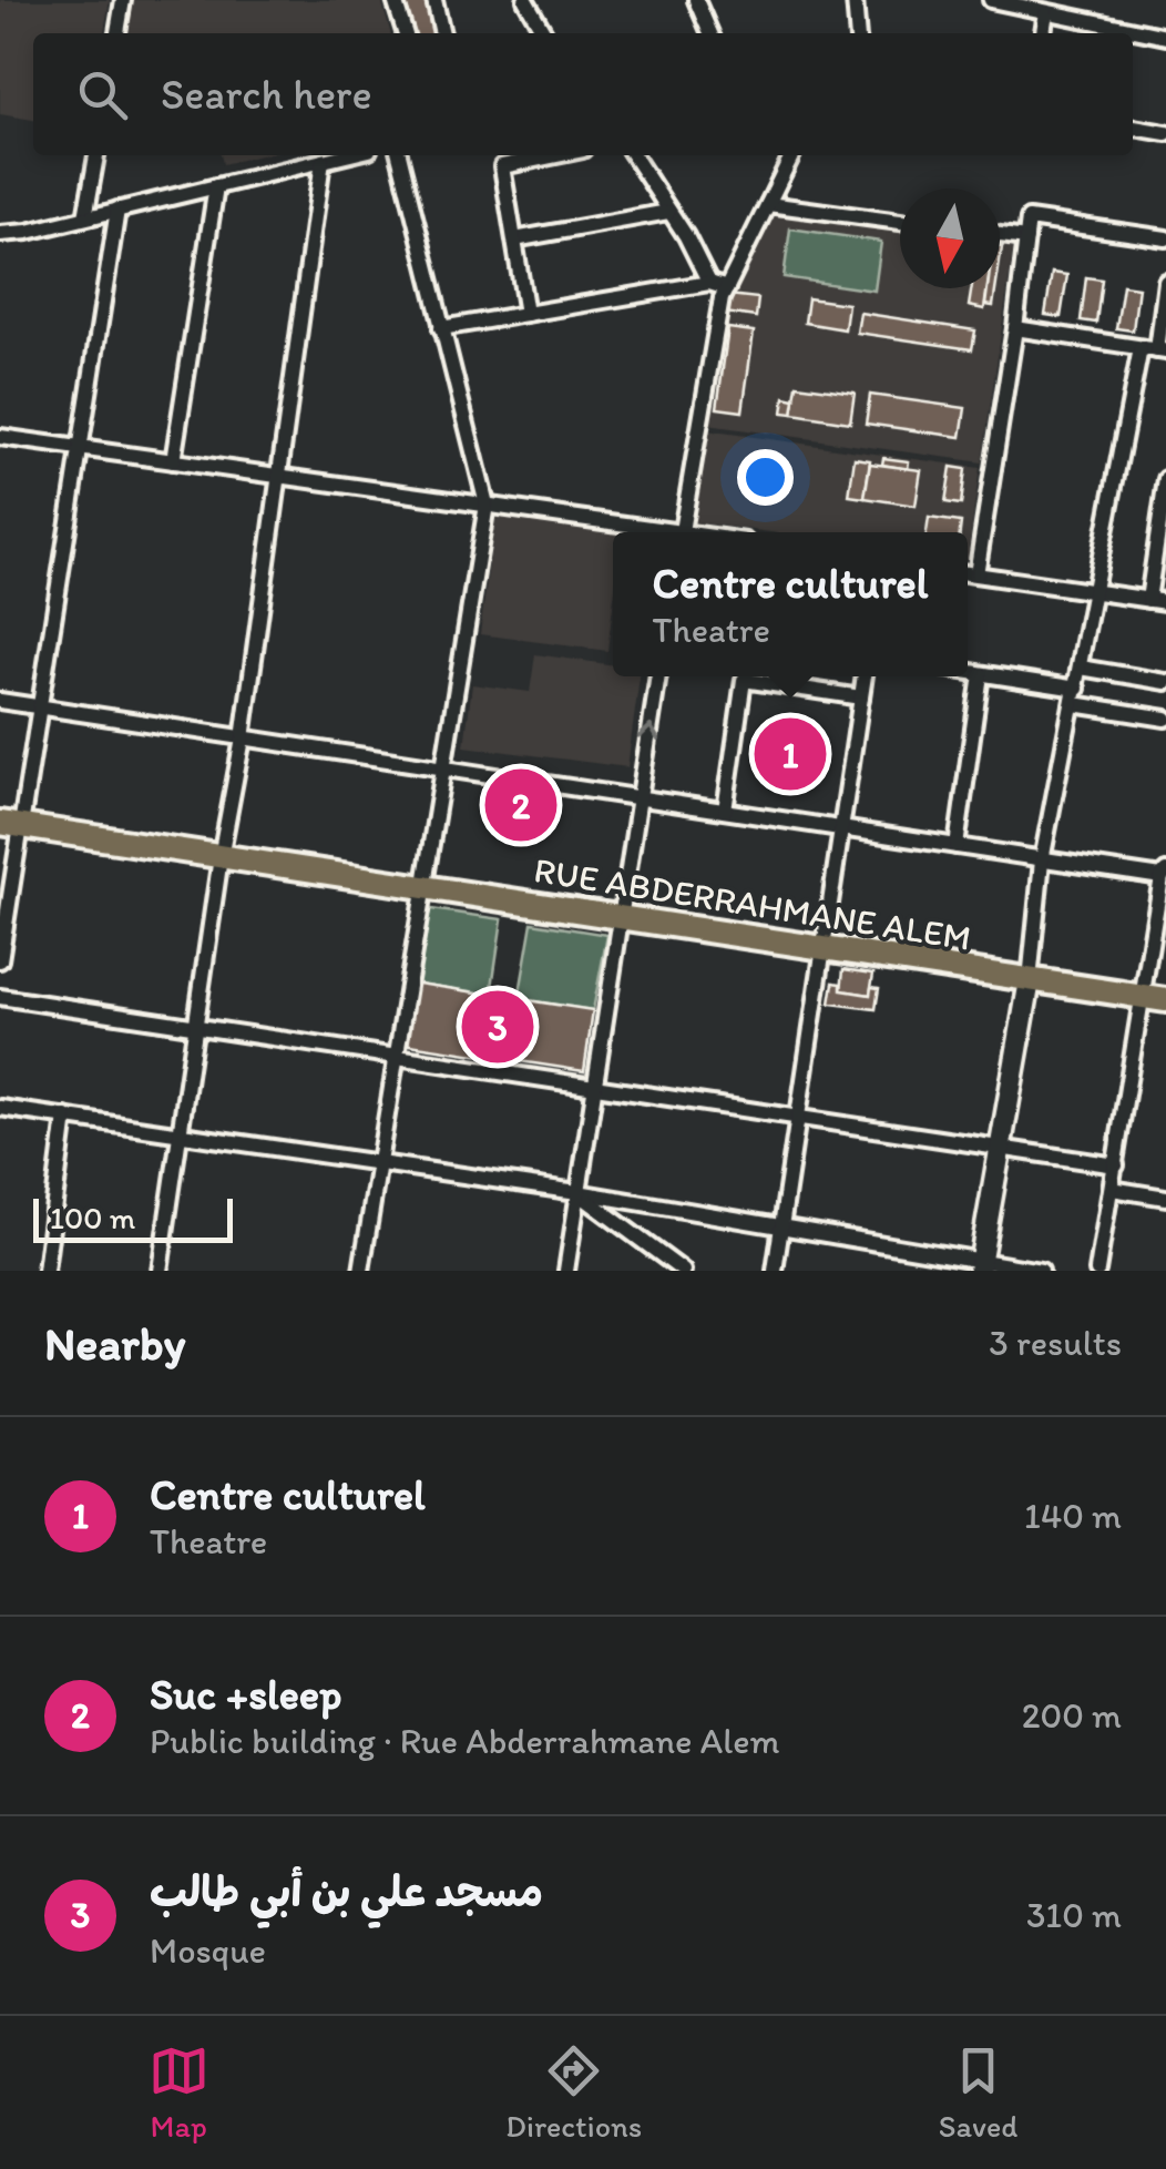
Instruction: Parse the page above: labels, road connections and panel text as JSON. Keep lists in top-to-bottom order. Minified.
{"streets":{"main road":["RUE ABDERRAHMANE ALEM"]},"scale_bar":"100 m","north":"bottom","page":{"search":"Search here","popup":["Centre culturel","Theatre"],"pins":["1","2","3"],"scale":"100 m","heading":["Nearby","3 results"],"list":[{"mark":"1","name":"Centre culturel","note":"Theatre","value":"140 m"},{"mark":"2","name":"Suc +sleep","note":"Public building · Rue Abderrahmane Alem","value":"200 m"},{"mark":"3","name":"مسجد علي بن أبي طالب","note":"Mosque","value":"310 m"}],"nav":["Map","Directions","Saved"]}}
